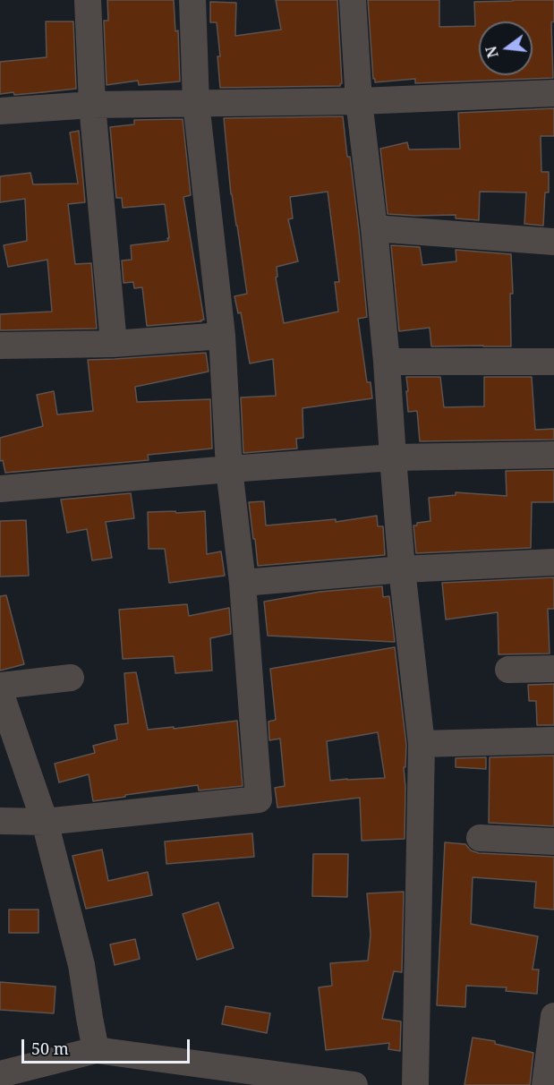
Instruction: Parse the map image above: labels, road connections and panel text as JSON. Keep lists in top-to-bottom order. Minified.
{"scale_bar":"50 m","north":"left"}
